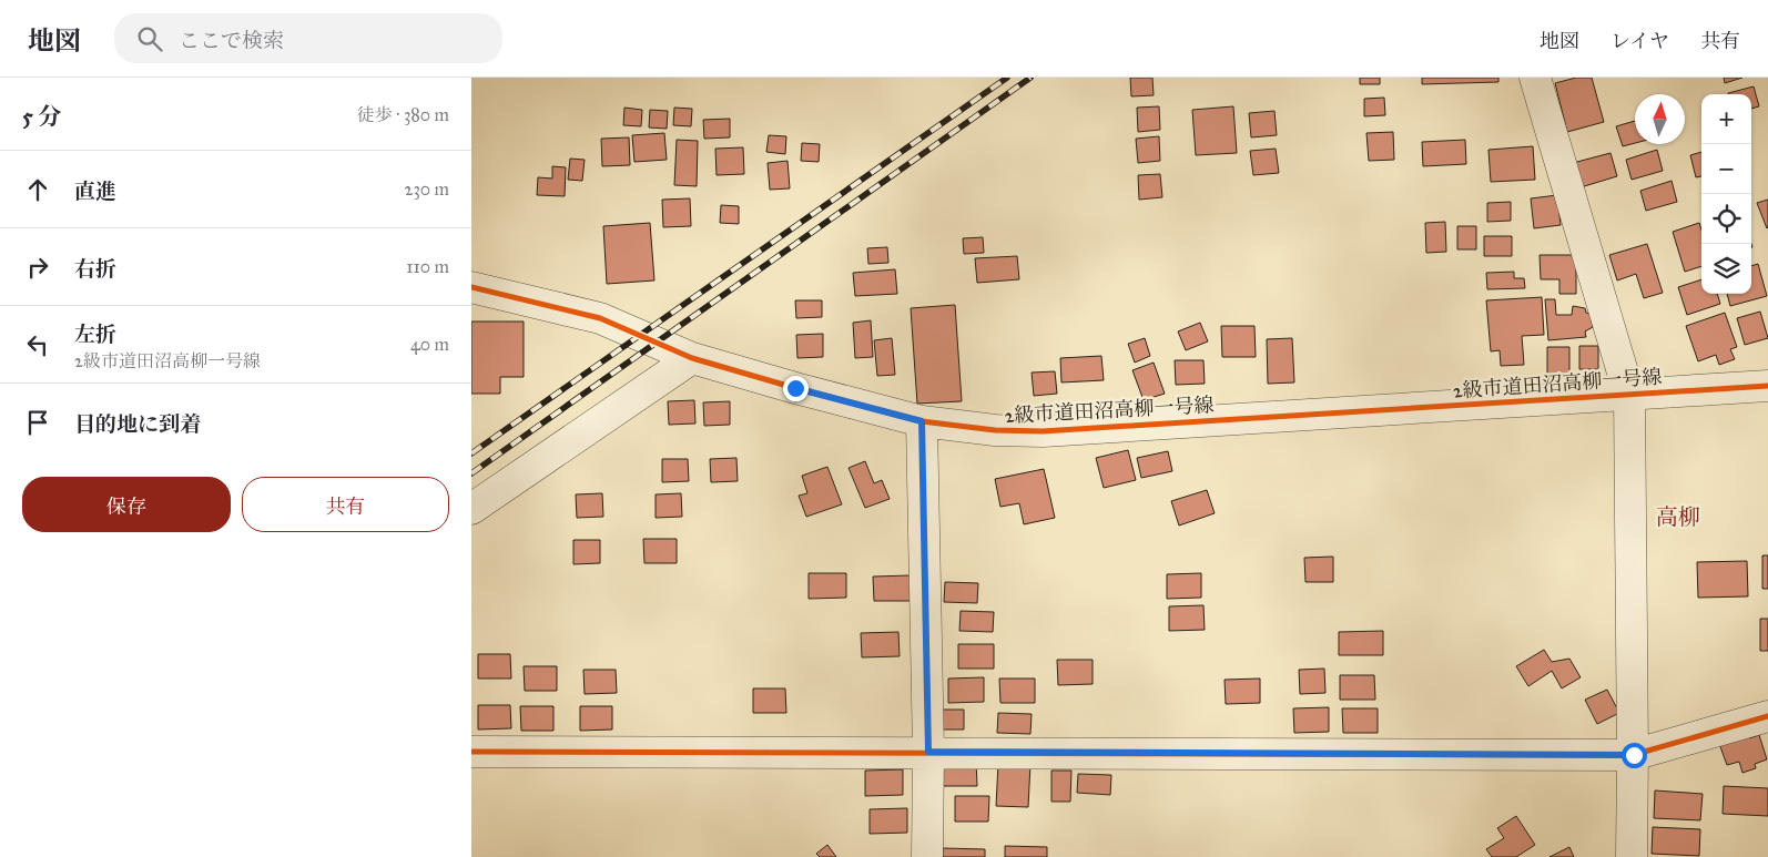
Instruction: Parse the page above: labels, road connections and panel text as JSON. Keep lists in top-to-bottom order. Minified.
{"streets":{"street":["2級市道田沼高柳一号線"]},"districts":["高柳"],"north":"top","page":{"header":"地図","search":"ここで検索","nav":["地図","レイヤ","共有"],"heading":["5 分","徒歩 · 380 m"],"map_buttons":["+","−"],"list":[["直進","230 m"],["右折","110 m"],["左折","2級市道田沼高柳一号線","40 m"],"目的地に到着"],"buttons":["保存","共有"]}}
